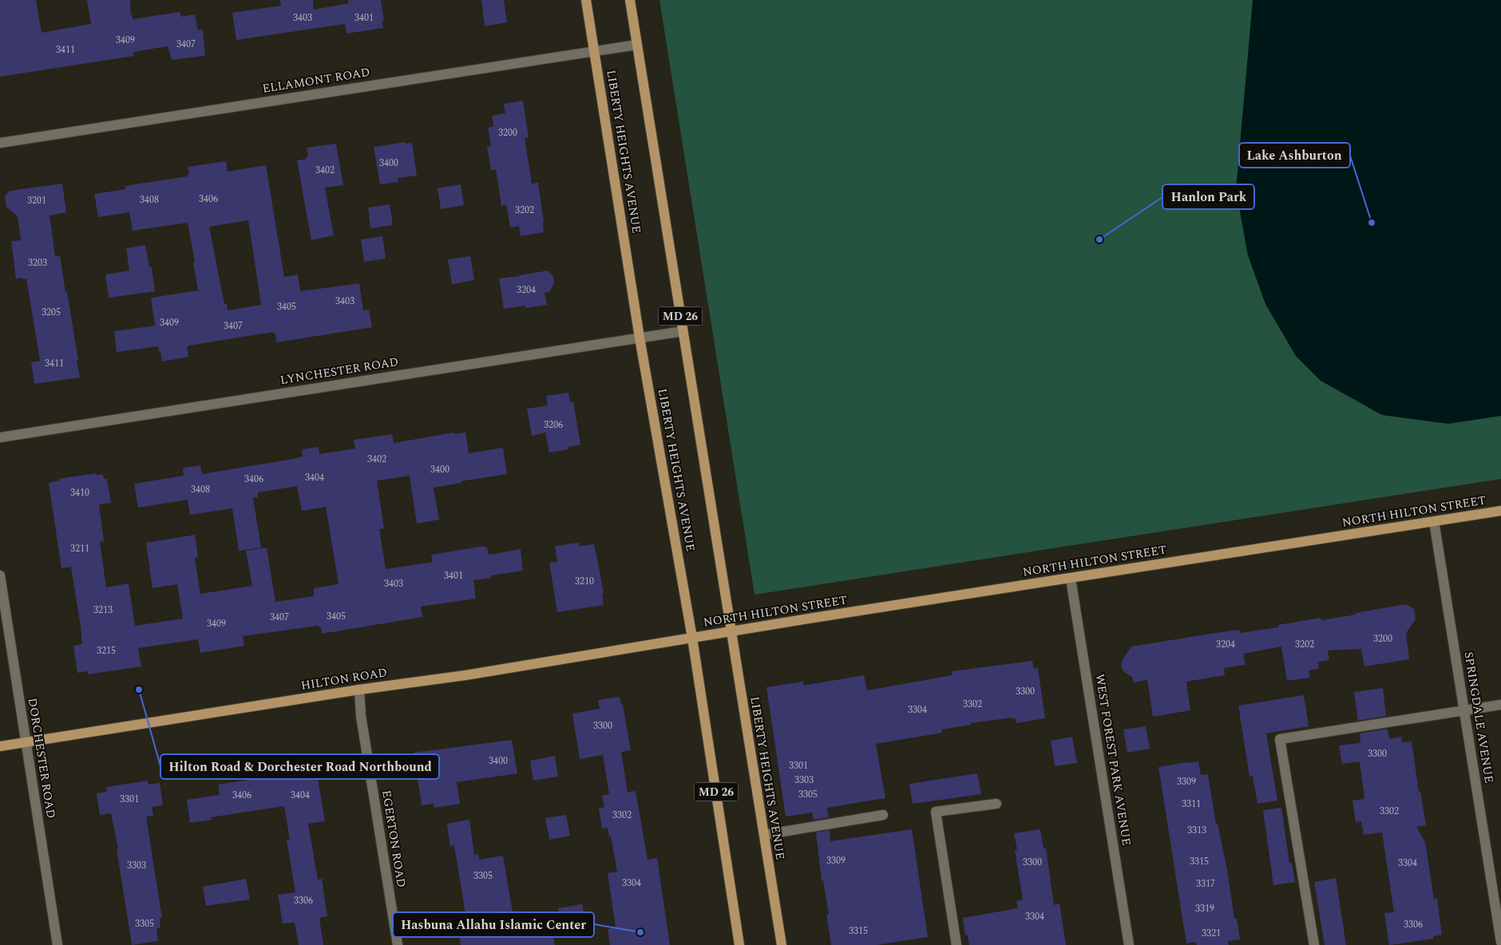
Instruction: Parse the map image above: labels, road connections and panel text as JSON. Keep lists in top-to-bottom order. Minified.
{"streets":{"main road":["LIBERTY HEIGHTS AVENUE","MD 26","NORTH HILTON STREET","HILTON ROAD"],"street":["ELLAMONT ROAD","LYNCHESTER ROAD","SPRINGDALE AVENUE","DORCHESTER ROAD","WEST FOREST PARK AVENUE","EGERTON ROAD"]},"crossings":[["ELLAMONT ROAD","LIBERTY HEIGHTS AVENUE"],["LIBERTY HEIGHTS AVENUE","LYNCHESTER ROAD"],["LIBERTY HEIGHTS AVENUE","NORTH HILTON STREET"],["LIBERTY HEIGHTS AVENUE","HILTON ROAD"],["NORTH HILTON STREET","HILTON ROAD"],["NORTH HILTON STREET","SPRINGDALE AVENUE"],["NORTH HILTON STREET","WEST FOREST PARK AVENUE"],["HILTON ROAD","DORCHESTER ROAD"],["HILTON ROAD","EGERTON ROAD"]],"places":["Lake Ashburton","Hanlon Park","Hilton Road & Dorchester Road Northbound","Hasbuna Allahu Islamic Center"],"house_numbers":["3403","3401","3409","3407","3411","3200","3400","3402","3406","3408","3201","3202","3203","3204","3403","3405","3205","3409","3407","3411","3206","3402","3400","3404","3406","3408","3410","3211","3401","3210","3403","3213","3405","3407","3409","3200","3204","3202","3215","3300","3302","3304","3300","3300","3400","3301","3303","3309","3305","3406","3404","3301","3311","3302","3302","3313","3309","3315","3300","3304","3303","3305","3304","3317","3306","3319","3304","3305","3306","3315","3321"]}
